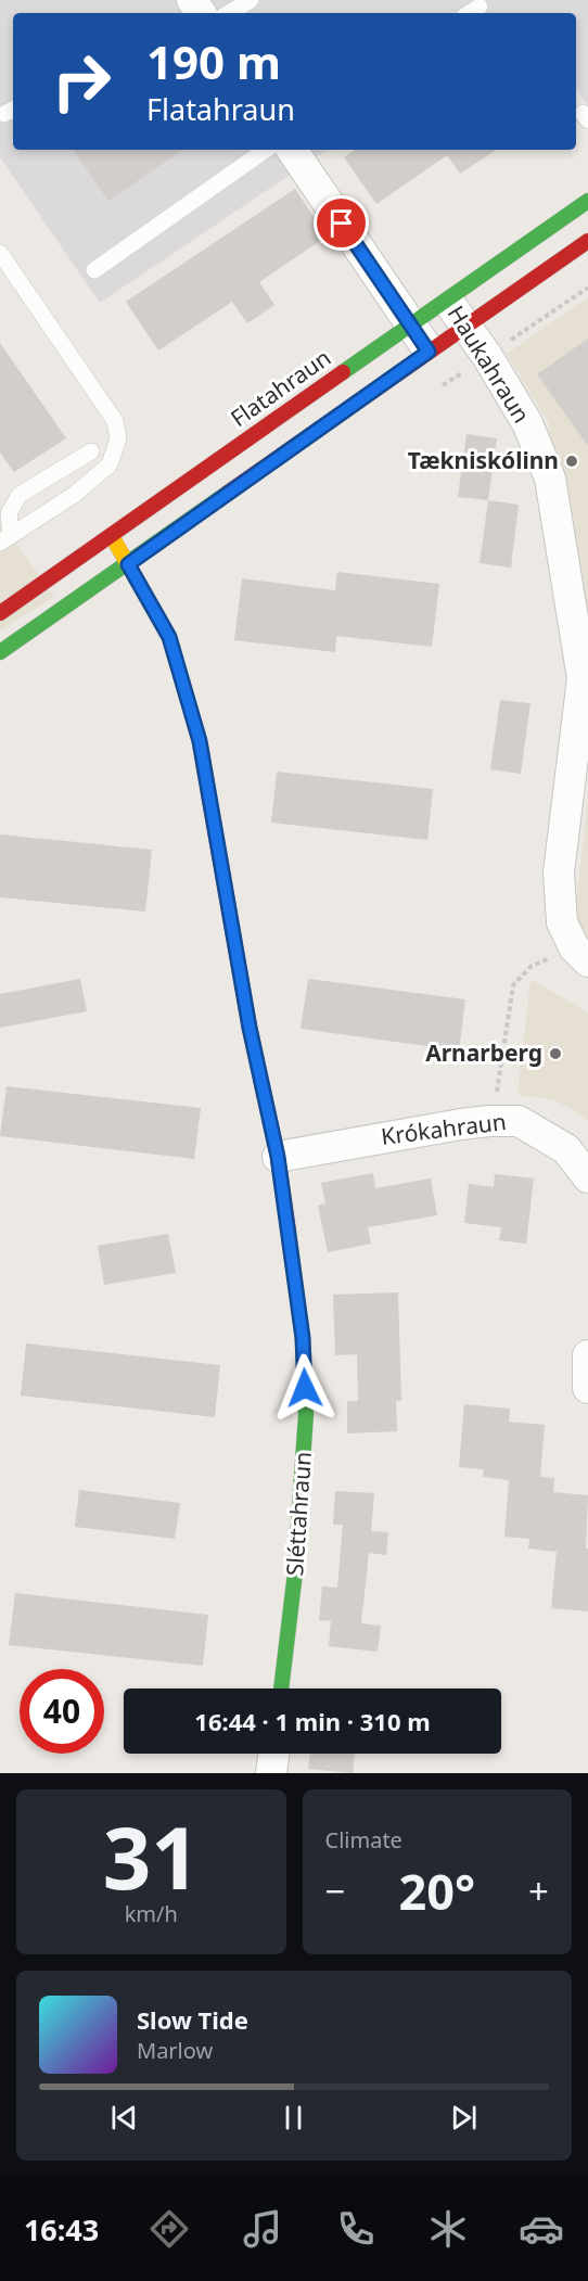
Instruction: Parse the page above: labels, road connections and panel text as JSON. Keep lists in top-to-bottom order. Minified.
{"streets":{"street":["Haukahraun","Flatahraun","Krókahraun","Sléttahraun"]},"crossings":[["Haukahraun","Flatahraun"],["Flatahraun","Sléttahraun"],["Krókahraun","Sléttahraun"]],"places":["Tækniskólinn","Arnarberg"],"page":{"turn":["190 m","Flatahraun"],"limit":"40","trip":"16:44 · 1 min · 310 m","tile":[["31","km/h"],"Climate"],"heat":["−","20°","+"],"song":["Slow Tide","Marlow"],"tabs":"16:43"}}
